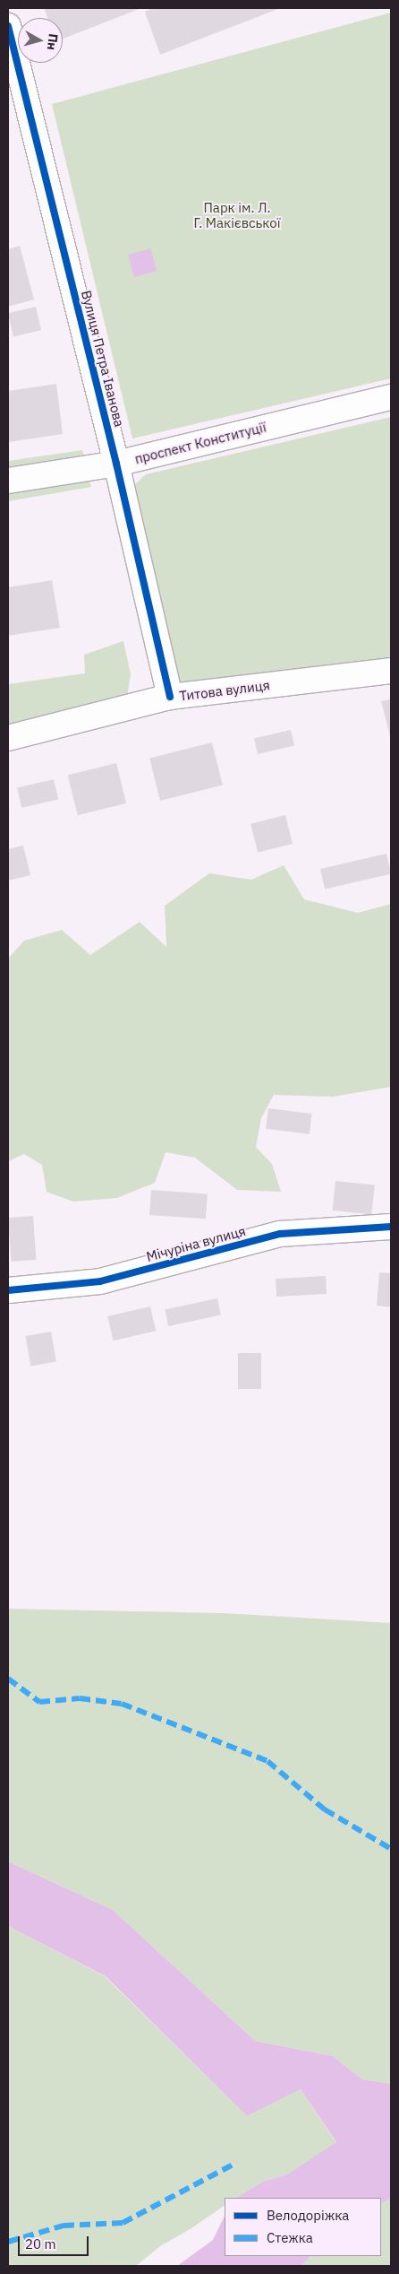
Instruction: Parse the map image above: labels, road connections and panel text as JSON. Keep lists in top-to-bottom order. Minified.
{"streets":{"street":["Вулиця Петра Іванова","проспект Конституції","Титова вулиця","Мічуріна вулиця"]},"crossings":[["Вулиця Петра Іванова","проспект Конституції"],["Вулиця Петра Іванова","Титова вулиця"]],"parks":["Парк ім. Л. Г. Макієвської"],"legend":["Велодоріжка","Стежка"],"scale_bar":"20 m","north":"right"}
